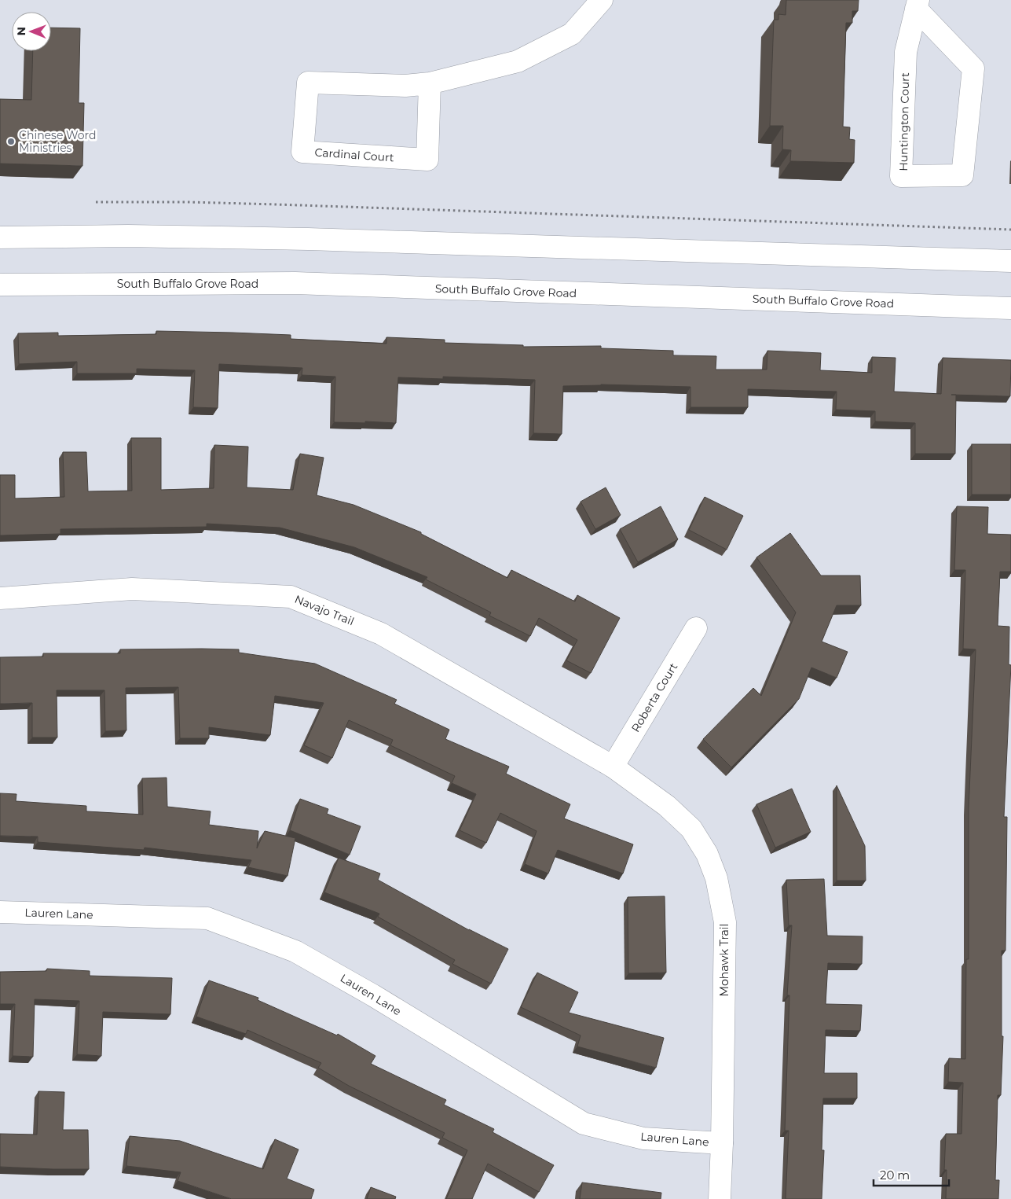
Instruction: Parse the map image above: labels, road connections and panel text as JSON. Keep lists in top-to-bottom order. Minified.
{"streets":{"street":["Huntington Court","Cardinal Court","South Buffalo Grove Road","Navajo Trail","Roberta Court","Lauren Lane","Mohawk Trail"]},"crossings":[["Navajo Trail","Roberta Court"],["Navajo Trail","Mohawk Trail"],["Roberta Court","Mohawk Trail"],["Lauren Lane","Mohawk Trail"]],"places":["Chinese Word Ministries"],"scale_bar":"20 m","north":"left"}
